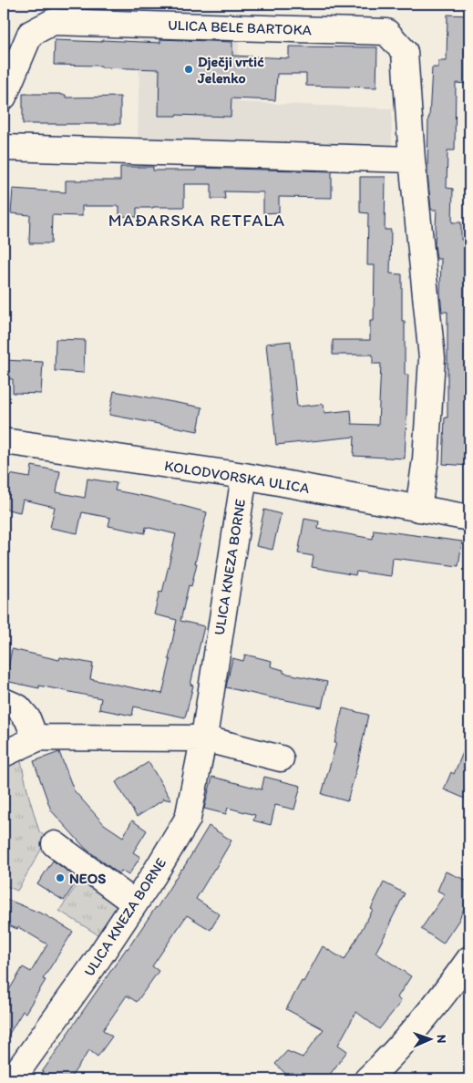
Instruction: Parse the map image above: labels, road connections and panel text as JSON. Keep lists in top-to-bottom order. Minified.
{"streets":{"street":["ULICA BELE BARTOKA","KOLODVORSKA ULICA","ULICA KNEZA BORNE"]},"crossings":[["ULICA BELE BARTOKA","KOLODVORSKA ULICA"],["KOLODVORSKA ULICA","ULICA KNEZA BORNE"]],"districts":["MAĐARSKA RETFALA"],"places":["Dječji vrtić Jelenko","NEOS"],"north":"right"}
